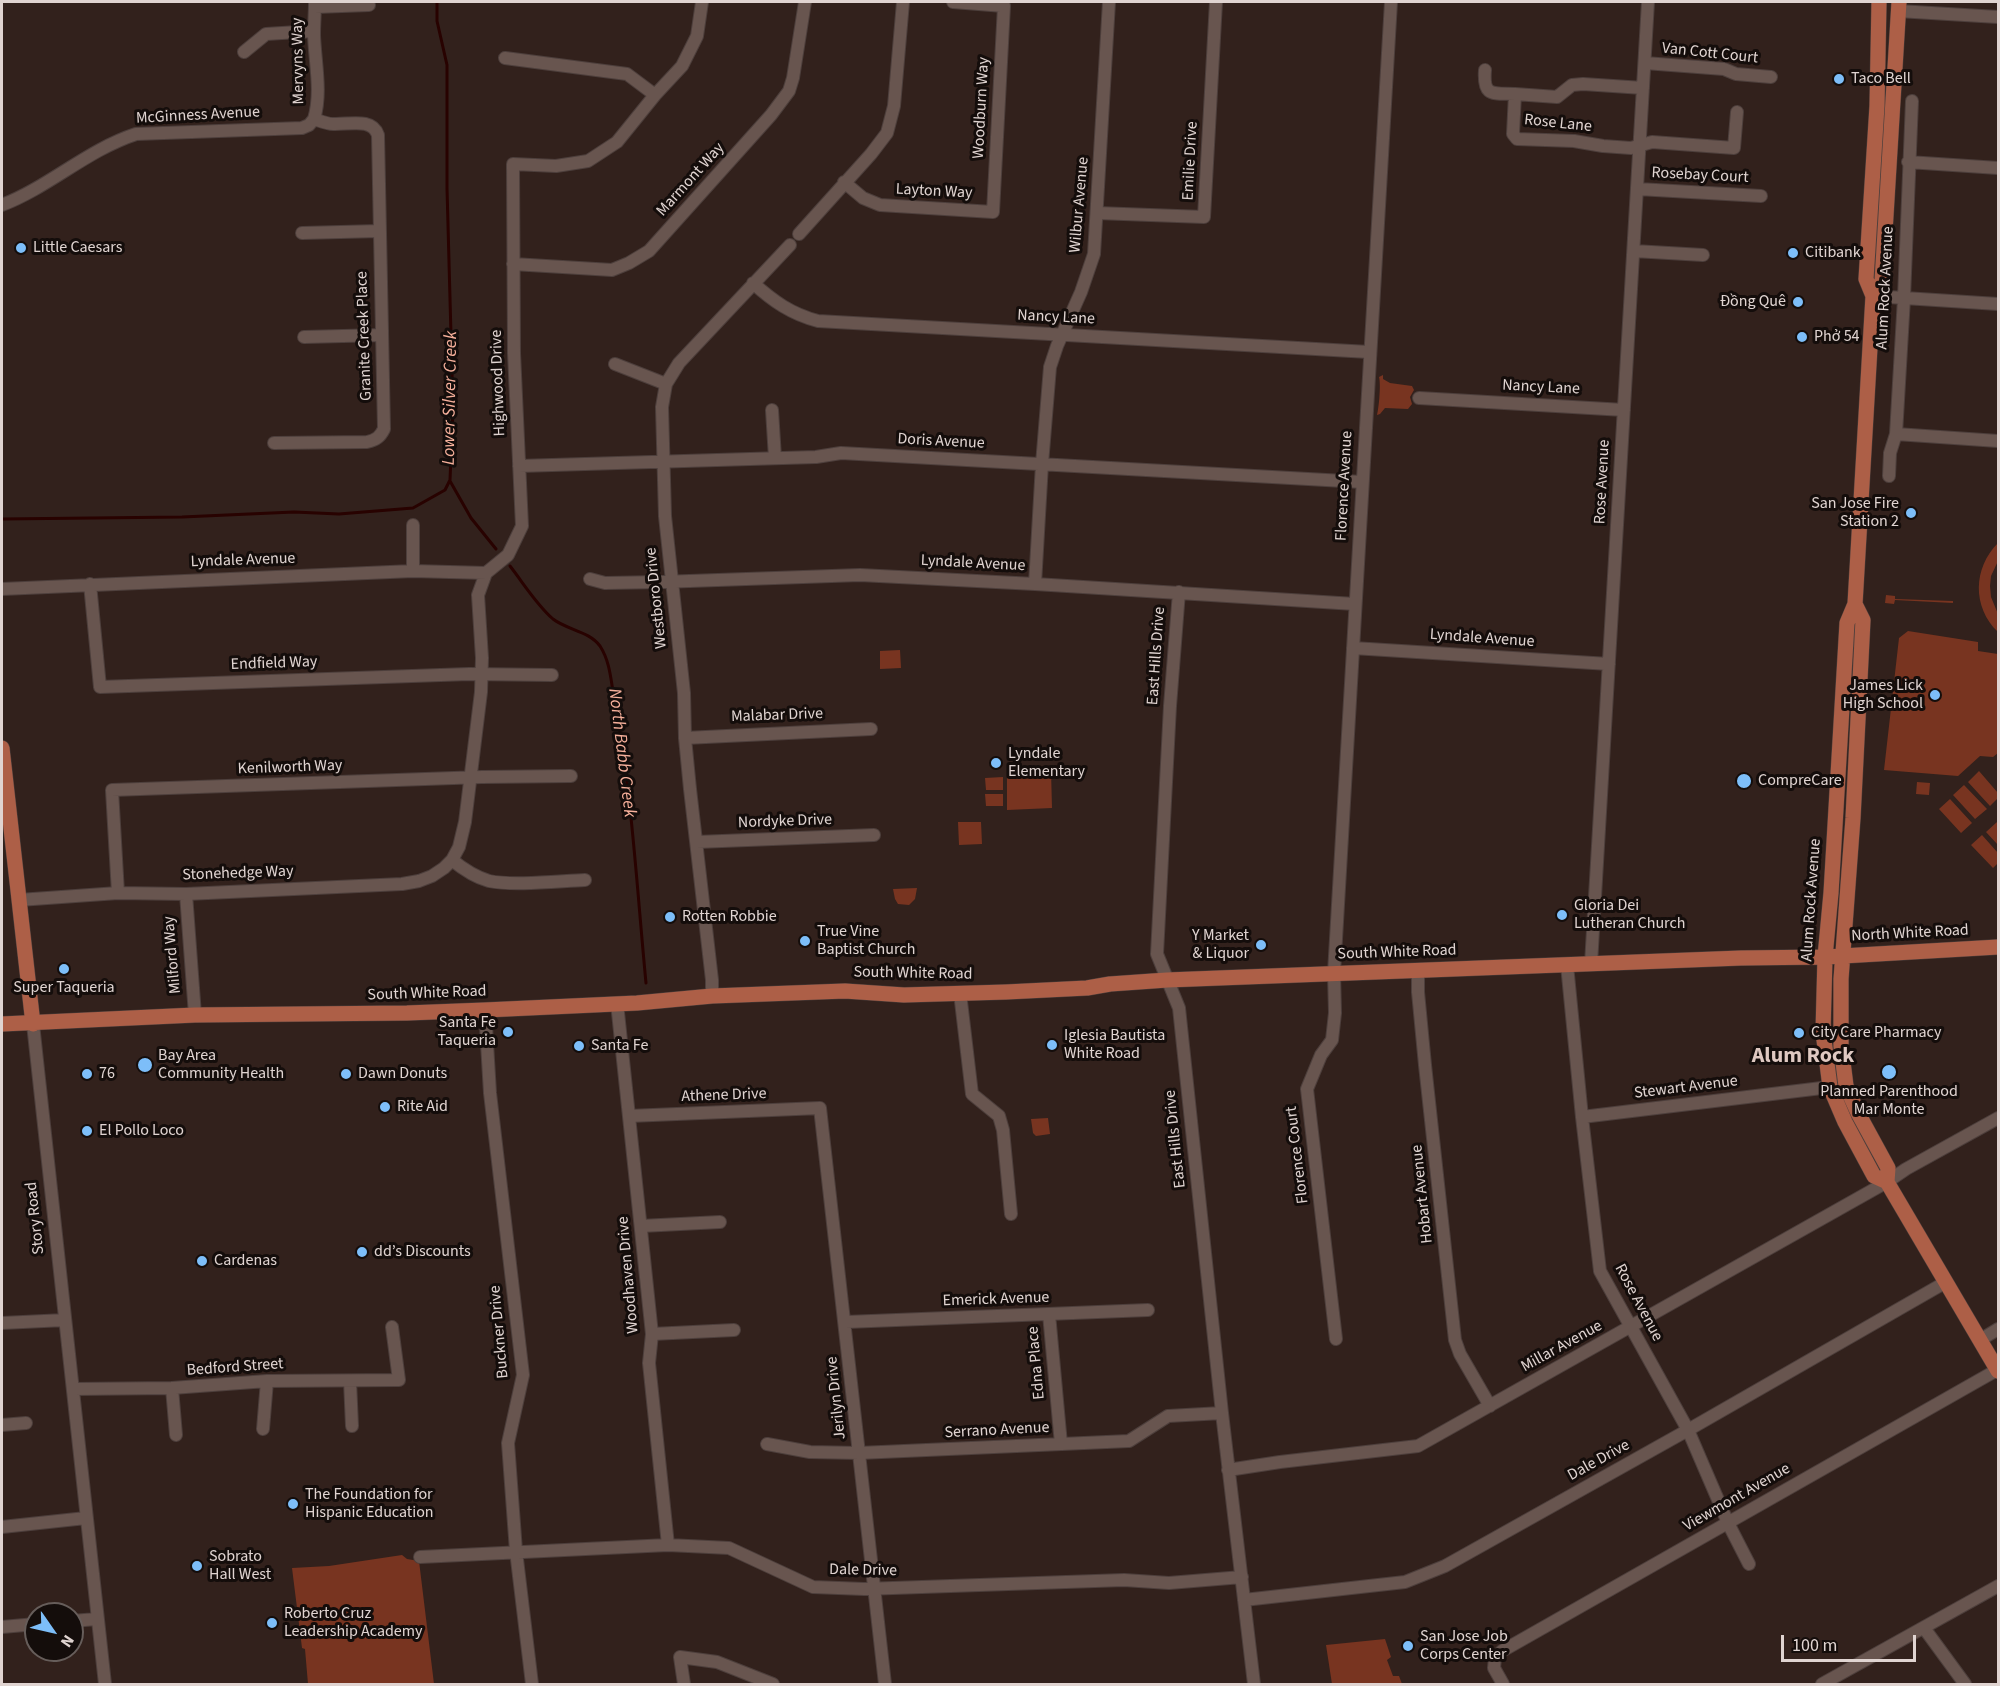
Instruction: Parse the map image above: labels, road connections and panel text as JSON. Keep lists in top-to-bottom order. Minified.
{"streets":{"main road":["Alum Rock Avenue","North White Road","South White Road","Story Road"],"street":["Van Cott Court","Mervyns Way","Woodburn Way","McGinness Avenue","Rose Lane","Emilie Drive","Rosebay Court","Marmont Way","Layton Way","Wilbur Avenue","Nancy Lane","Granite Creek Place","Highwood Drive","Doris Avenue","Rose Avenue","Florence Avenue","Lyndale Avenue","Westboro Drive","East Hills Drive","Endfield Way","Malabar Drive","Kenilworth Way","Nordyke Drive","Stonehedge Way","Milford Way","Stewart Avenue","Athene Drive","Florence Court","Hobart Avenue","Woodhaven Drive","Emerick Avenue","Buckner Drive","Millar Avenue","Edna Place","Bedford Street","Jerilyn Drive","Serrano Avenue","Dale Drive","Viewmont Avenue"]},"crossings":[["Van Cott Court","Rose Avenue"],["Mervyns Way","McGinness Avenue"],["Woodburn Way","Layton Way"],["McGinness Avenue","Granite Creek Place"],["Rose Lane","Rose Avenue"],["Emilie Drive","Wilbur Avenue"],["Rosebay Court","Rose Avenue"],["Marmont Way","Highwood Drive"],["Wilbur Avenue","Nancy Lane"],["Wilbur Avenue","Doris Avenue"],["Wilbur Avenue","Lyndale Avenue"],["Alum Rock Avenue","North White Road"],["Alum Rock Avenue","South White Road"],["Alum Rock Avenue","Stewart Avenue"],["Alum Rock Avenue","Millar Avenue"],["Alum Rock Avenue","Dale Drive"],["Alum Rock Avenue","Viewmont Avenue"],["Nancy Lane","Rose Avenue"],["Nancy Lane","Florence Avenue"],["Nancy Lane","Westboro Drive"],["Highwood Drive","Doris Avenue"],["Highwood Drive","Lyndale Avenue"],["Doris Avenue","Florence Avenue"],["Doris Avenue","Westboro Drive"],["Rose Avenue","Lyndale Avenue"],["Rose Avenue","South White Road"],["Rose Avenue","Stewart Avenue"],["Rose Avenue","Millar Avenue"],["Rose Avenue","Dale Drive"],["Rose Avenue","Viewmont Avenue"],["Florence Avenue","Lyndale Avenue"],["Florence Avenue","South White Road"],["Florence Avenue","Florence Court"],["Lyndale Avenue","Westboro Drive"],["Lyndale Avenue","East Hills Drive"],["Lyndale Avenue","Endfield Way"],["Westboro Drive","Malabar Drive"],["Westboro Drive","Nordyke Drive"],["Westboro Drive","South White Road"],["East Hills Drive","South White Road"],["East Hills Drive","Millar Avenue"],["East Hills Drive","Serrano Avenue"],["East Hills Drive","Dale Drive"],["Kenilworth Way","Stonehedge Way"],["Stonehedge Way","Milford Way"],["Stonehedge Way","Story Road"],["North White Road","South White Road"],["South White Road","Milford Way"],["South White Road","Florence Court"],["South White Road","Hobart Avenue"],["South White Road","Story Road"],["South White Road","Woodhaven Drive"],["South White Road","Buckner Drive"],["Athene Drive","Woodhaven Drive"],["Athene Drive","Jerilyn Drive"],["Hobart Avenue","Millar Avenue"],["Story Road","Bedford Street"],["Woodhaven Drive","Dale Drive"],["Emerick Avenue","Edna Place"],["Emerick Avenue","Jerilyn Drive"],["Buckner Drive","Dale Drive"],["Edna Place","Serrano Avenue"],["Jerilyn Drive","Serrano Avenue"],["Jerilyn Drive","Dale Drive"]],"districts":["Alum Rock"],"water":["Lower Silver Creek","North Babb Creek"],"places":["Taco Bell","Little Caesars","Citibank","Đồng Quê","Phở 54","San Jose Fire Station 2","James Lick High School","Lyndale Elementary","CompreCare","Gloria Dei Lutheran Church","Rotten Robbie","True Vine Baptist Church","Y Market & Liquor","Super Taqueria","Santa Fe Taqueria","City Care Pharmacy","Iglesia Bautista White Road","Santa Fe","Bay Area Community Health","Planned Parenthood Mar Monte","76","Dawn Donuts","Rite Aid","El Pollo Loco","dd’s Discounts","Cardenas","The Foundation for Hispanic Education","Sobrato Hall West","Roberto Cruz Leadership Academy","San Jose Job Corps Center"],"scale_bar":"100 m","north":"bottom right"}
